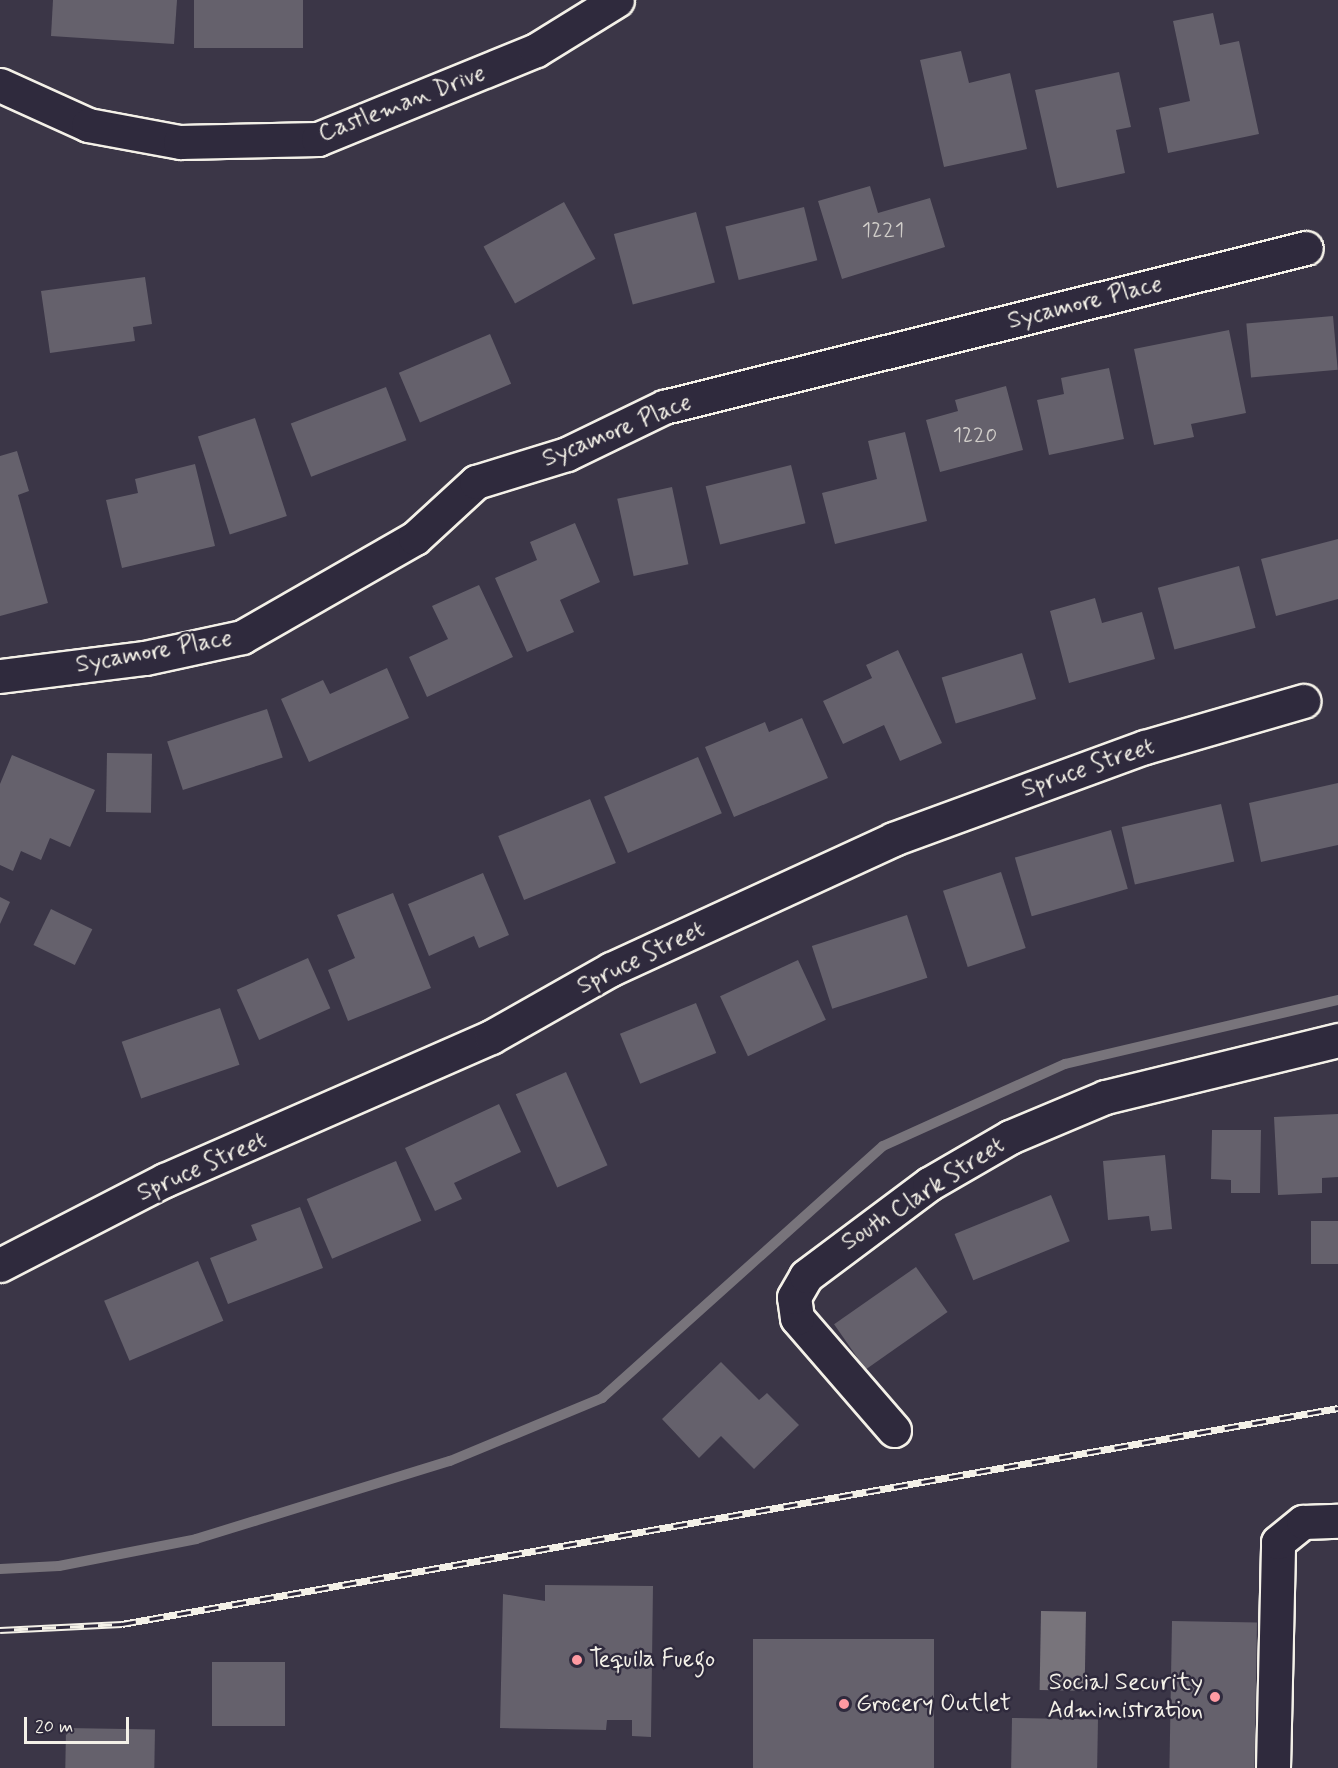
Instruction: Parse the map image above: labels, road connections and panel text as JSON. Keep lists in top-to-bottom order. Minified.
{"streets":{"street":["Castleman Drive","Sycamore Place","Spruce Street","South Clark Street"]},"places":["Tequila Fuego","Social Security Administration","Grocery Outlet"],"house_numbers":["1221","1220"],"scale_bar":"20 m"}
